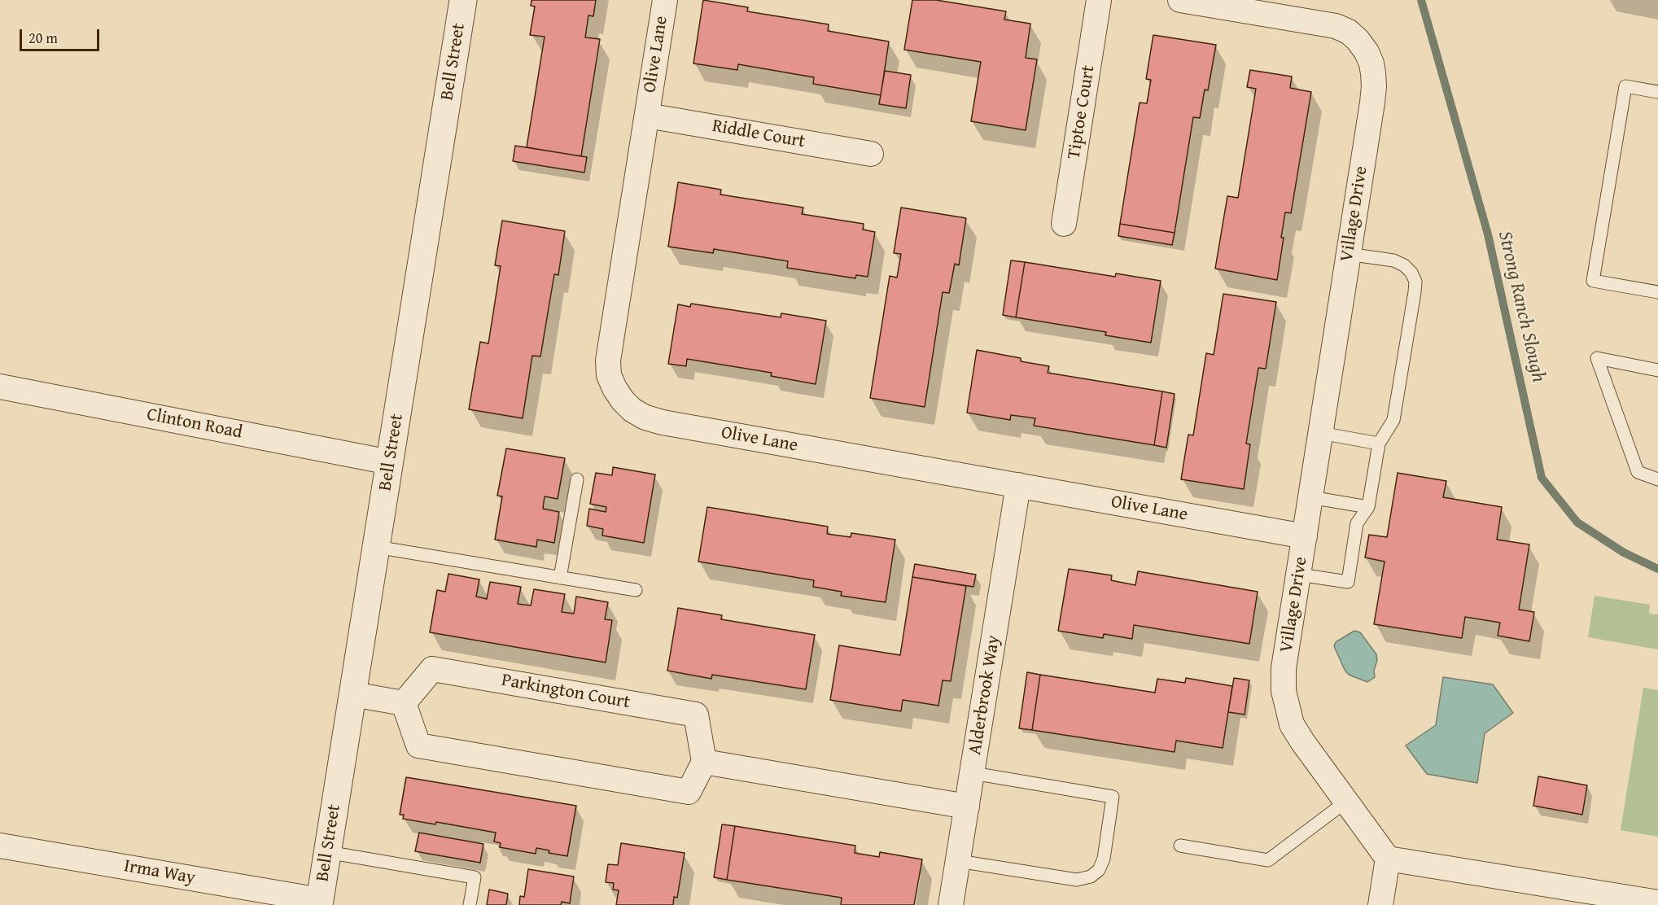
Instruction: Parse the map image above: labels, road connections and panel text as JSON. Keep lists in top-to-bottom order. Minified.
{"streets":{"street":["Olive Lane","Bell Street","Tiptoe Court","Riddle Court","Village Drive","Clinton Road","Parkington Court","Alderbrook Way","Irma Way"]},"crossings":[["Olive Lane","Riddle Court"],["Olive Lane","Village Drive"],["Olive Lane","Alderbrook Way"],["Bell Street","Clinton Road"],["Bell Street","Irma Way"]],"water":["Strong Ranch Slough"],"scale_bar":"20 m"}
